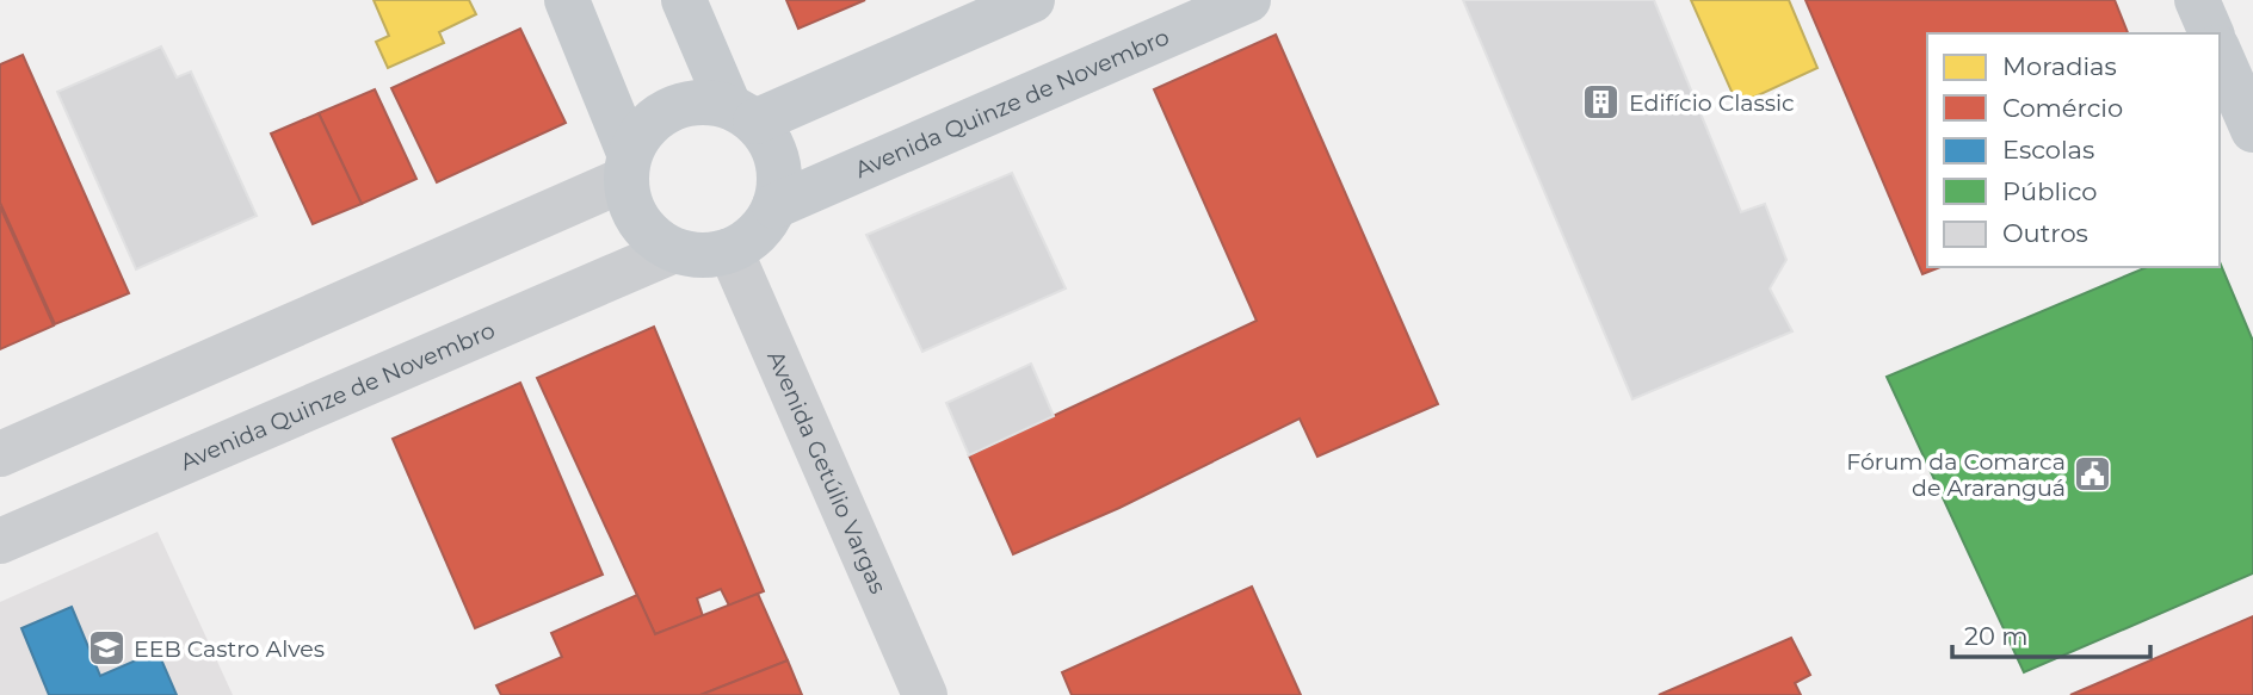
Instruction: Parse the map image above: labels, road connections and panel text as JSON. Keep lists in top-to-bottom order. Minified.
{"streets":{"main road":["Avenida Quinze de Novembro"],"street":["Avenida Getúlio Vargas"]},"crossings":[["Avenida Quinze de Novembro","Avenida Getúlio Vargas"]],"places":{"building":["Edifício Classic"],"public building":["Fórum da Comarca de Araranguá"],"school or university":["EEB Castro Alves"]},"legend":["Moradias","Comércio","Escolas","Público","Outros"],"scale_bar":"20 m"}
